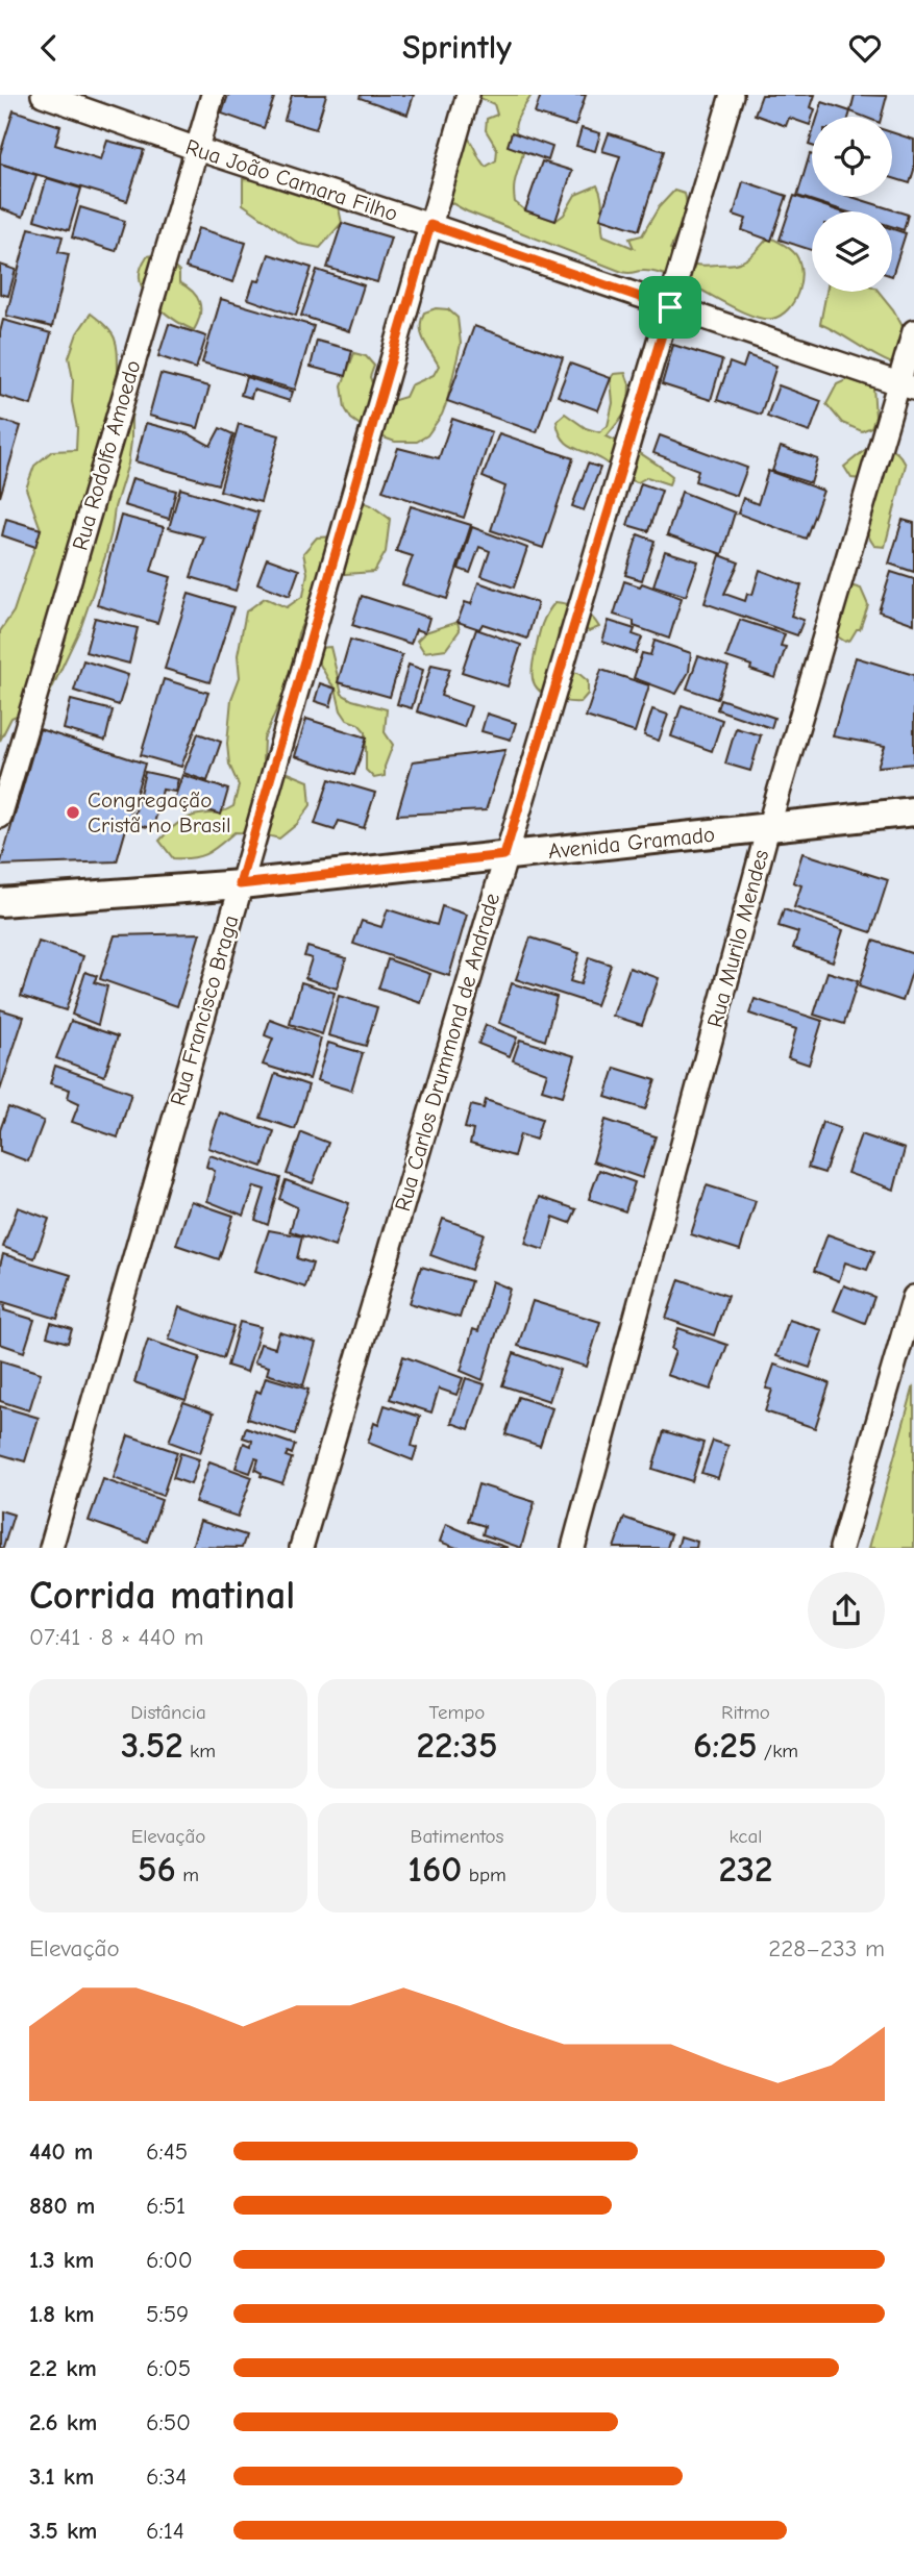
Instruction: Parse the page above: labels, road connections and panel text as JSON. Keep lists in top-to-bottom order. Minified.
{"streets":{"street":["Rua João Camara Filho","Rua Rodolfo Amoedo","Avenida Gramado","Rua Murilo Mendes","Rua Francisco Braga","Rua Carlos Drummond de Andrade"]},"crossings":[["Rua João Camara Filho","Rua Rodolfo Amoedo"],["Rua João Camara Filho","Rua Murilo Mendes"],["Rua João Camara Filho","Rua Francisco Braga"],["Rua João Camara Filho","Rua Carlos Drummond de Andrade"],["Avenida Gramado","Rua Murilo Mendes"],["Avenida Gramado","Rua Francisco Braga"],["Avenida Gramado","Rua Carlos Drummond de Andrade"]],"places":["Congregação Cristã no Brasil"],"page":{"header":"Sprintly","heading":["Corrida matinal","07:41 · 8 × 440 m"],"stats":[["Distância","3.52 km"],["Tempo","22:35"],["Ritmo","6:25 /km"],["Elevação","56 m"],["Batimentos","160 bpm"],["kcal","232"]],"chart":["Elevação","228–233 m"],"list":[{"name":"440 m","note":"6:45"},{"name":"880 m","note":"6:51"},{"name":"1.3 km","note":"6:00"},{"name":"1.8 km","note":"5:59"},{"name":"2.2 km","note":"6:05"},{"name":"2.6 km","note":"6:50"},{"name":"3.1 km","note":"6:34"},{"name":"3.5 km","note":"6:14"}]}}
